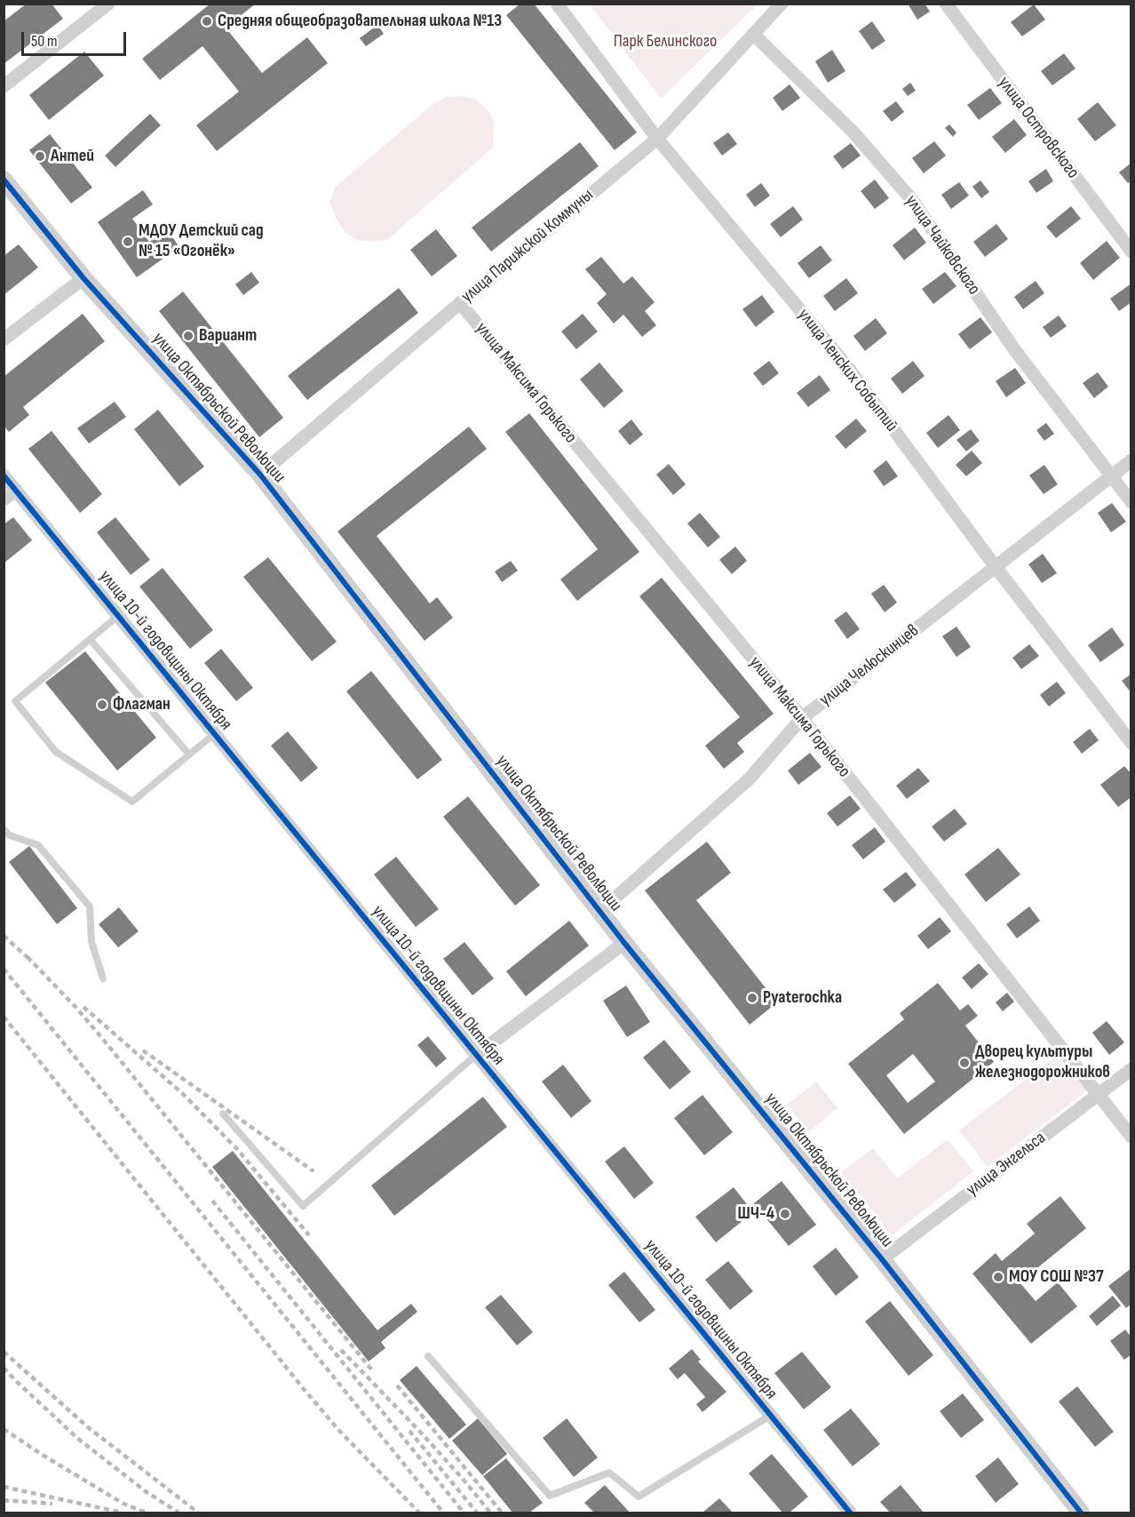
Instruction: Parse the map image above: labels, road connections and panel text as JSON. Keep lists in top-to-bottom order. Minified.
{"streets":{"street":["улица Островского","улица Чайковского","улица Парижской Коммуны","улица Ленских Событий","улица Максима Горького","улица Октябрьской Революции","улица 10-й годовщины Октября","улица Челюскинцев","улица Энгельса"]},"crossings":[["улица Чайковского","улица Парижской Коммуны"],["улица Чайковского","улица Челюскинцев"],["улица Парижской Коммуны","улица Ленских Событий"],["улица Парижской Коммуны","улица Максима Горького"],["улица Парижской Коммуны","улица Октябрьской Революции"],["улица Ленских Событий","улица Челюскинцев"],["улица Максима Горького","улица Челюскинцев"],["улица Максима Горького","улица Энгельса"],["улица Октябрьской Революции","улица Челюскинцев"],["улица Октябрьской Революции","улица Энгельса"]],"parks":["Парк Белинского"],"places":["Средняя общеобразовательная школа №13","Антей","МДОУ Детский сад № 15 «Огонёк»","Вариант","Флагман","Pyaterochka","Дворец культуры железнодорожников","ШЧ-4","МОУ СОШ №37"],"scale_bar":"50 m"}
